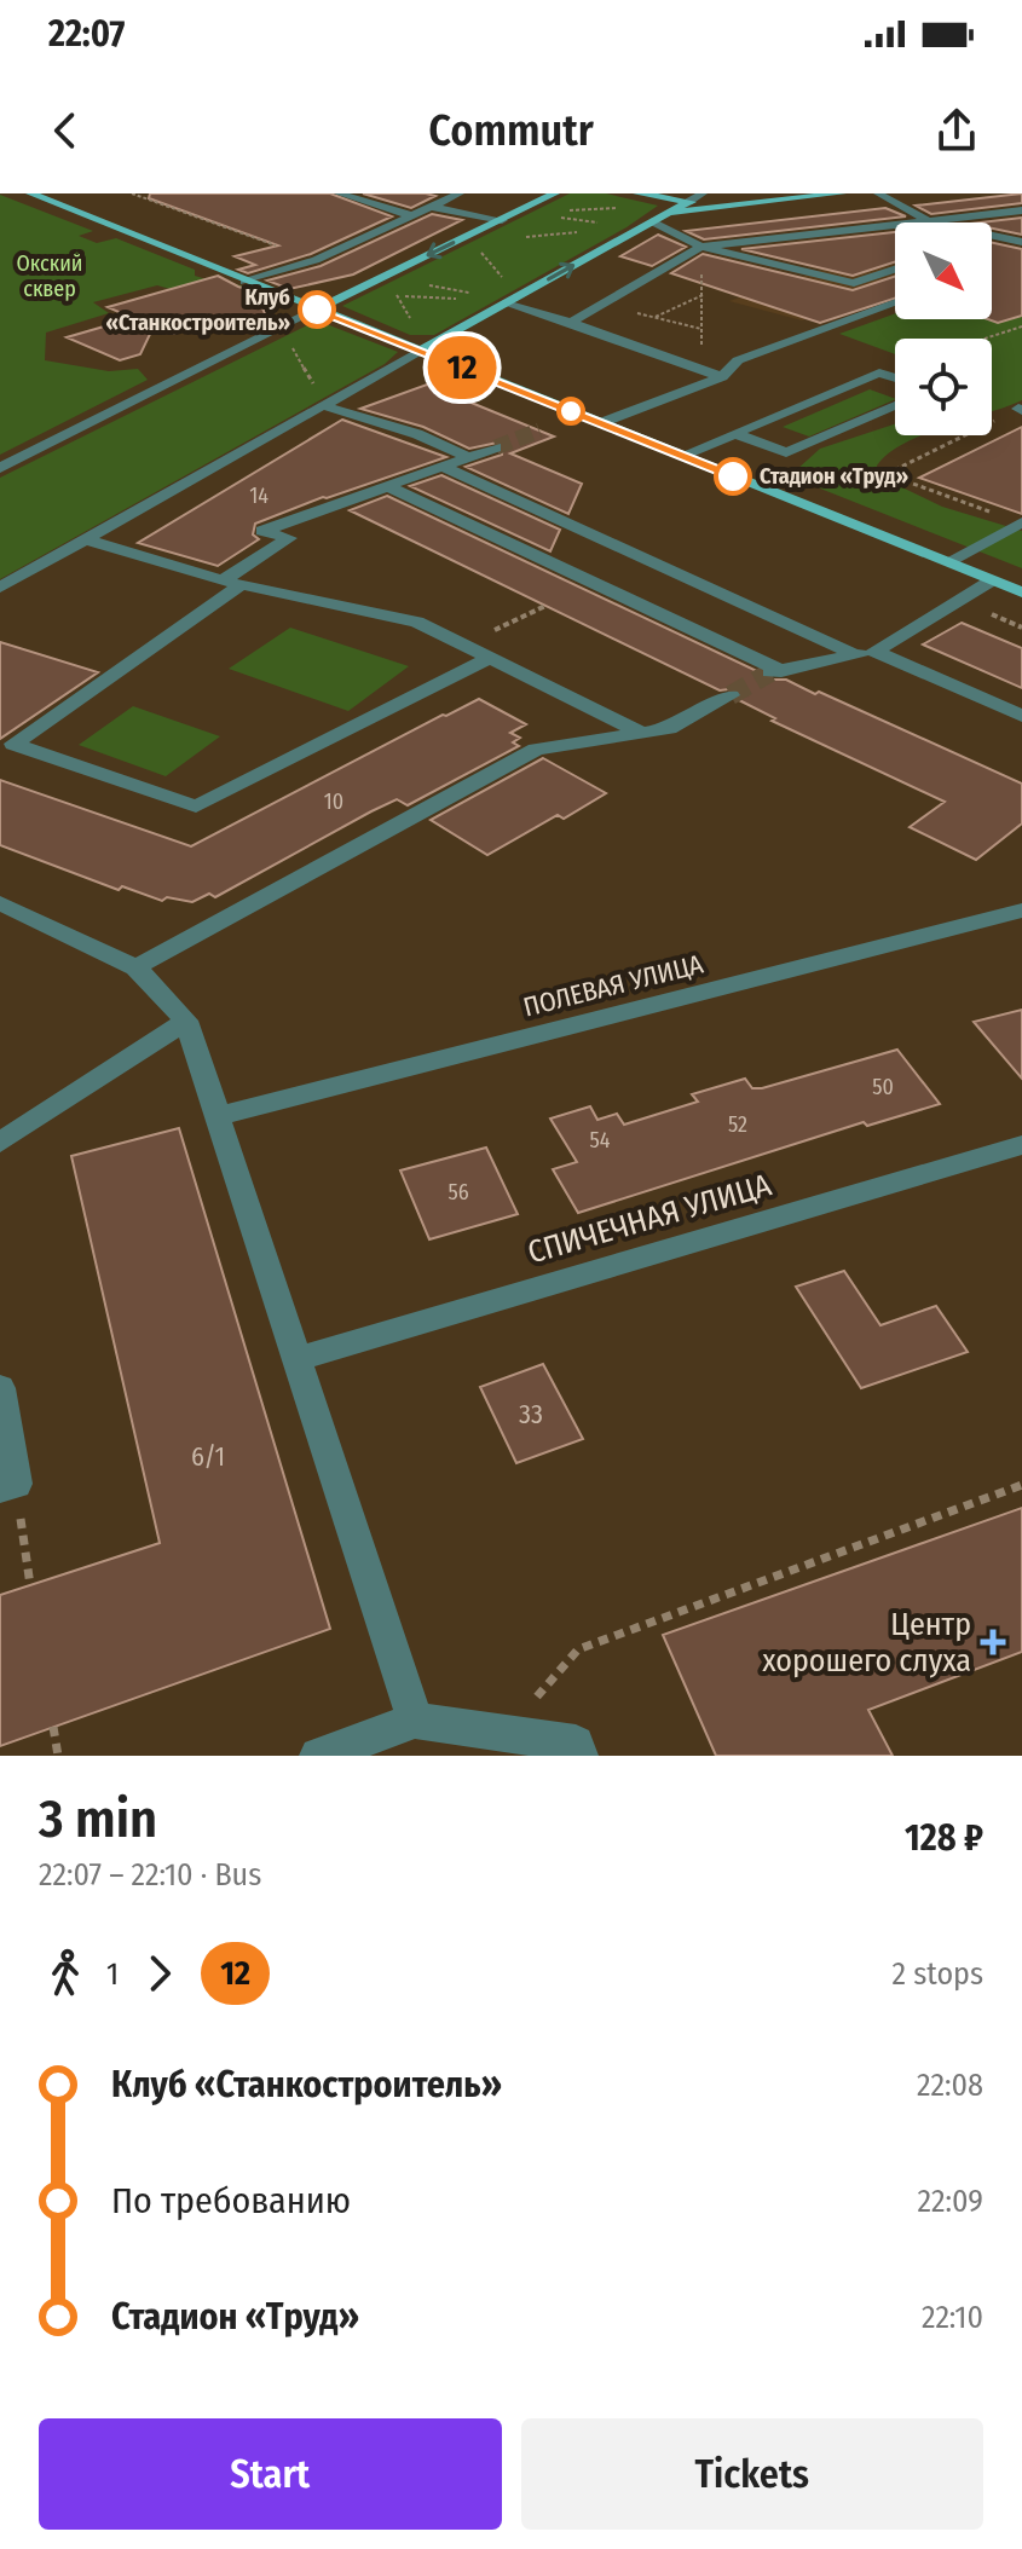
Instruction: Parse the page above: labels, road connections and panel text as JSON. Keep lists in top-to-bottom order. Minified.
{"streets":{"street":["ПОЛЕВАЯ УЛИЦА","СПИЧЕЧНАЯ УЛИЦА"]},"parks":["Окский сквер"],"places":{"other":["Клуб «Станкостроитель»","Стадион «Труд»"],"health":["Центр хорошего слуха"]},"lines":["bus line 12"],"house_numbers":["14","10","50","52","54","56","33","6/1"],"north":"bottom right","page":{"status":"22:07","header":"Commutr","on_map":"12","heading":["3 min","22:07 – 22:10 · Bus","128 ₽"],"legs":["1","12","2 stops"],"list":[{"name":"Клуб «Станкостроитель»","value":"22:08"},{"name":"По требованию","value":"22:09"},{"name":"Стадион «Труд»","value":"22:10"}],"buttons":["Start","Tickets"]}}
